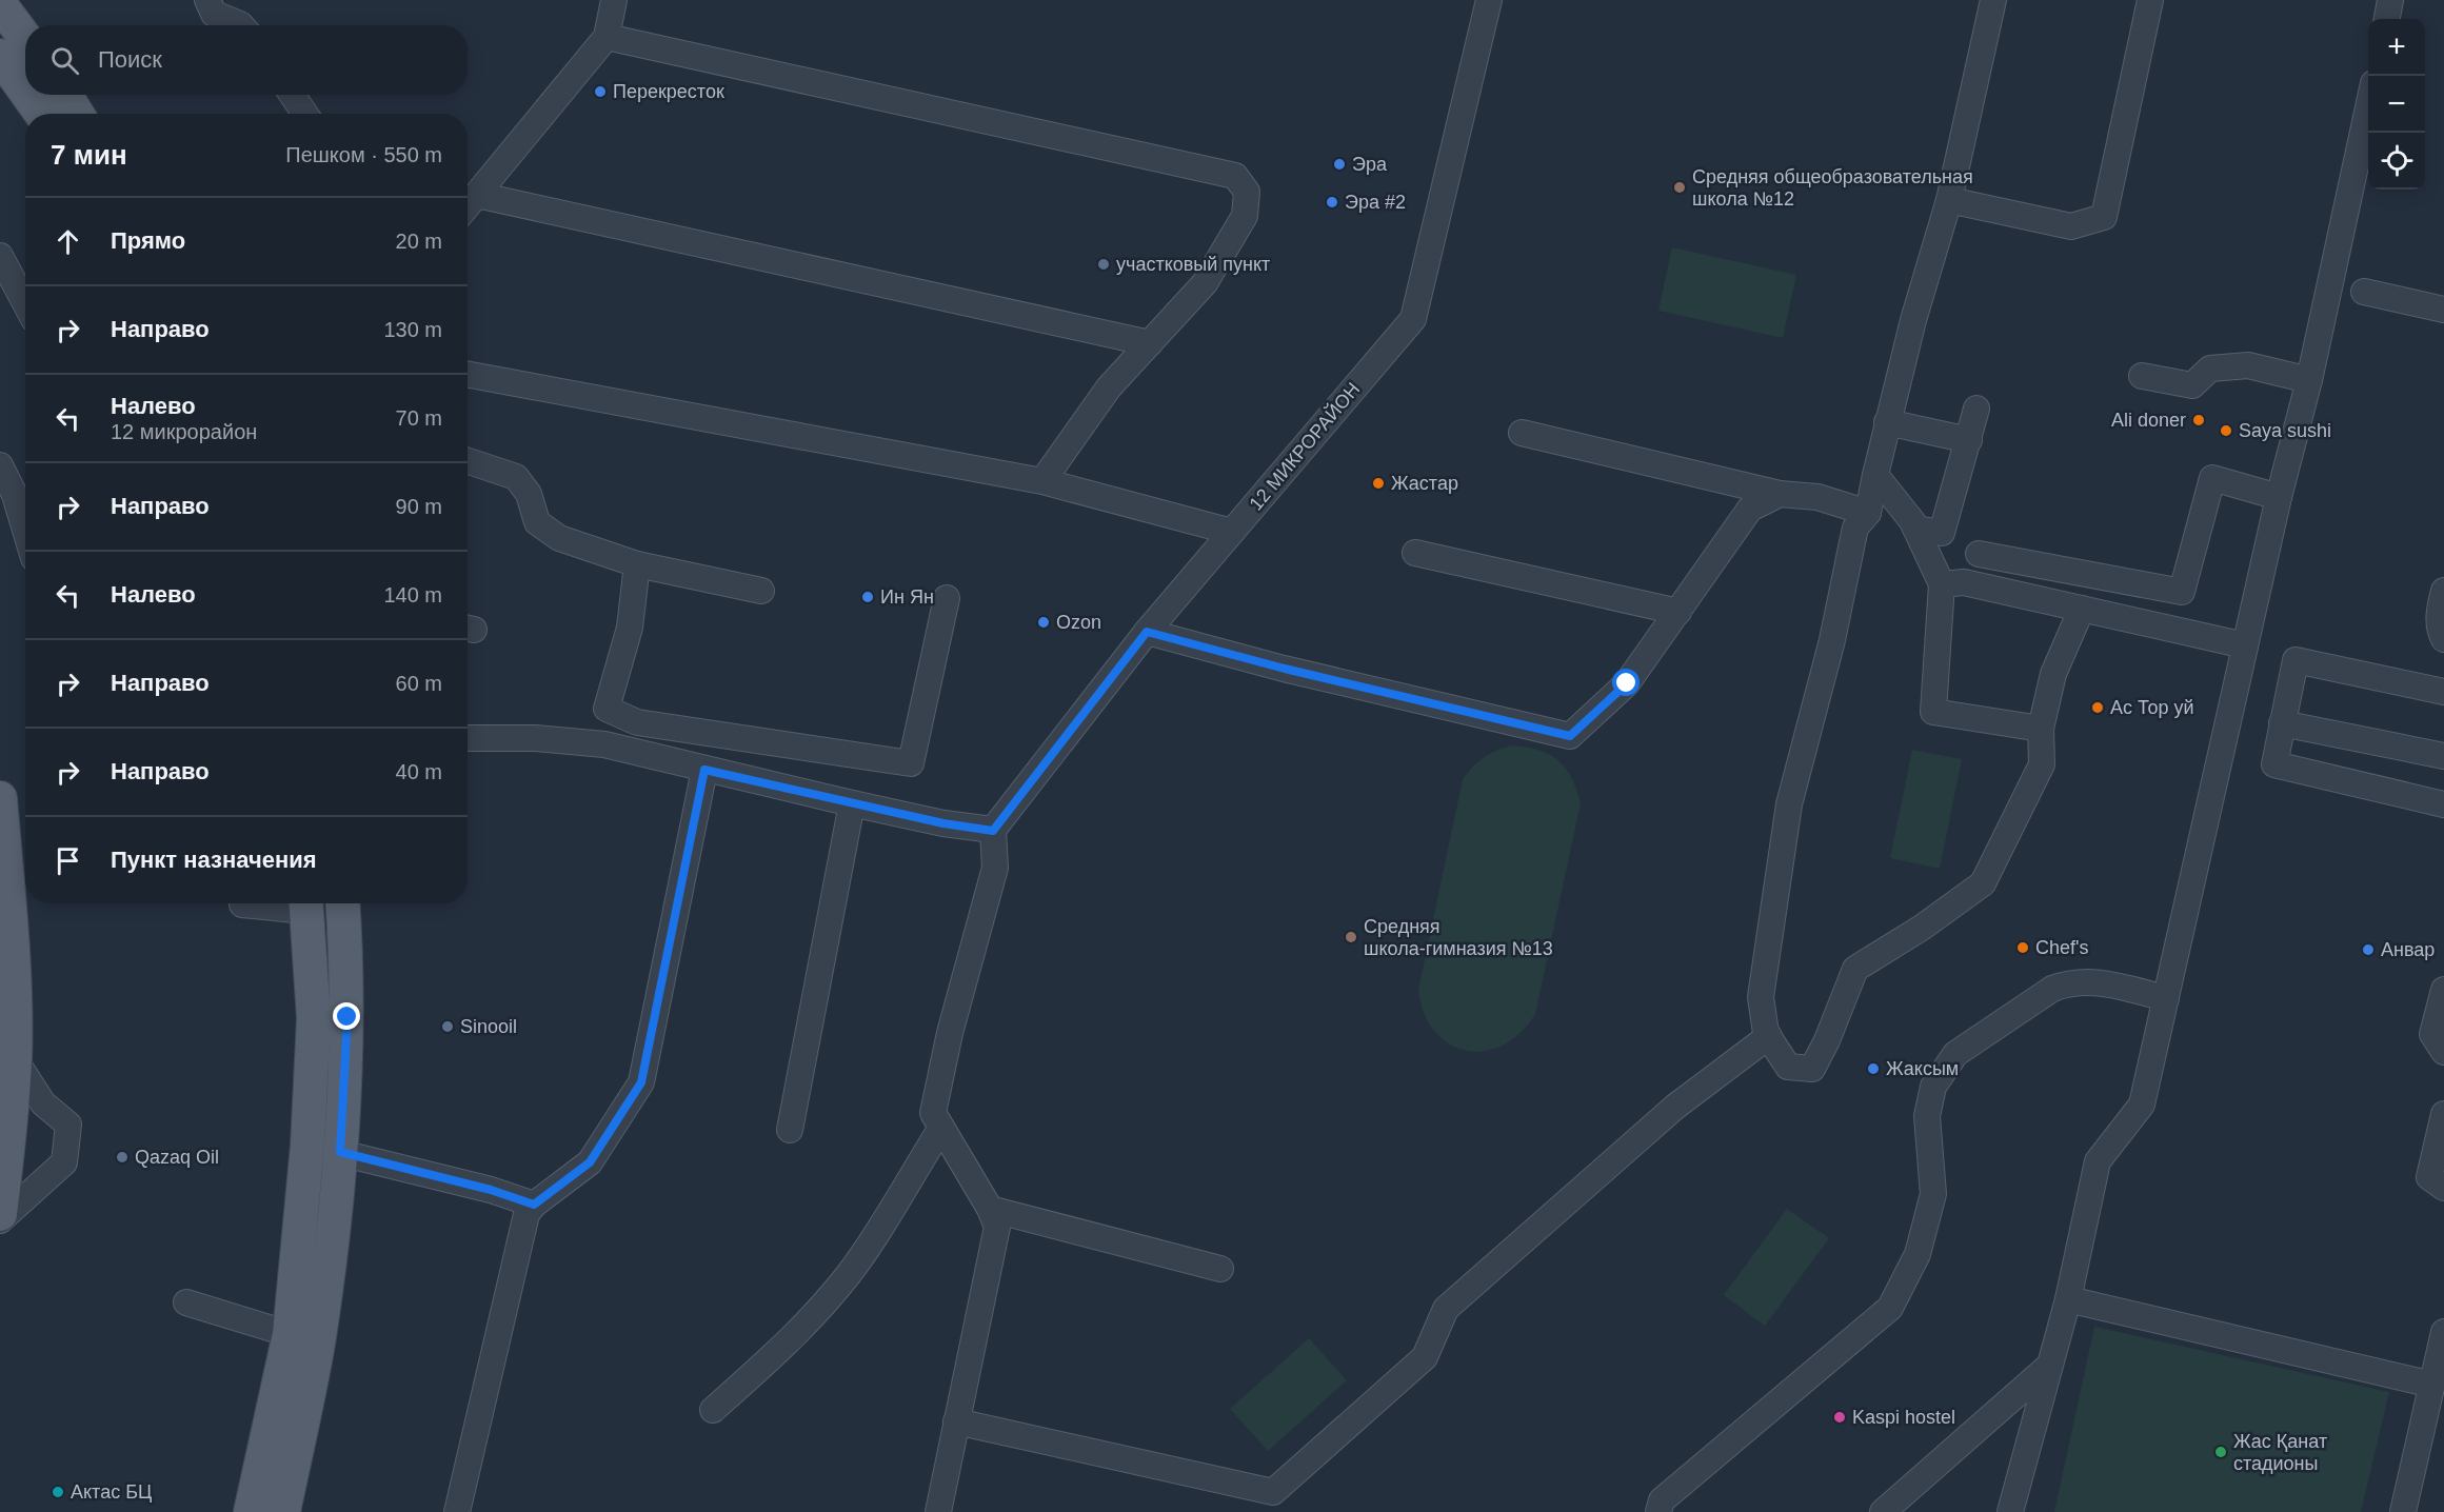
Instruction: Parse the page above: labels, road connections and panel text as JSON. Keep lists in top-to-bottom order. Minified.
{"streets":{"street":["12 МИКРОРАЙОН"]},"places":["Перекресток","Эра","Средняя общеобразовательная школа №12","Эра #2","участковый пункт","Ali doner","Saya sushi","Жастар","Ин Ян","Ozon","Ас Тор уй","Средняя школа-гимназия №13","Chef's","Анвар","Sinooil","Жаксым","Qazaq Oil","Kaspi hostel","Жас Қанат стадионы","Актас БЦ"],"page":{"map_buttons":["+","−"],"search":"Поиск","heading":["7 мин","Пешком · 550 m"],"list":[["Прямо","20 m"],["Направо","130 m"],["Налево","12 микрорайон","70 m"],["Направо","90 m"],["Налево","140 m"],["Направо","60 m"],["Направо","40 m"],"Пункт назначения"]}}
